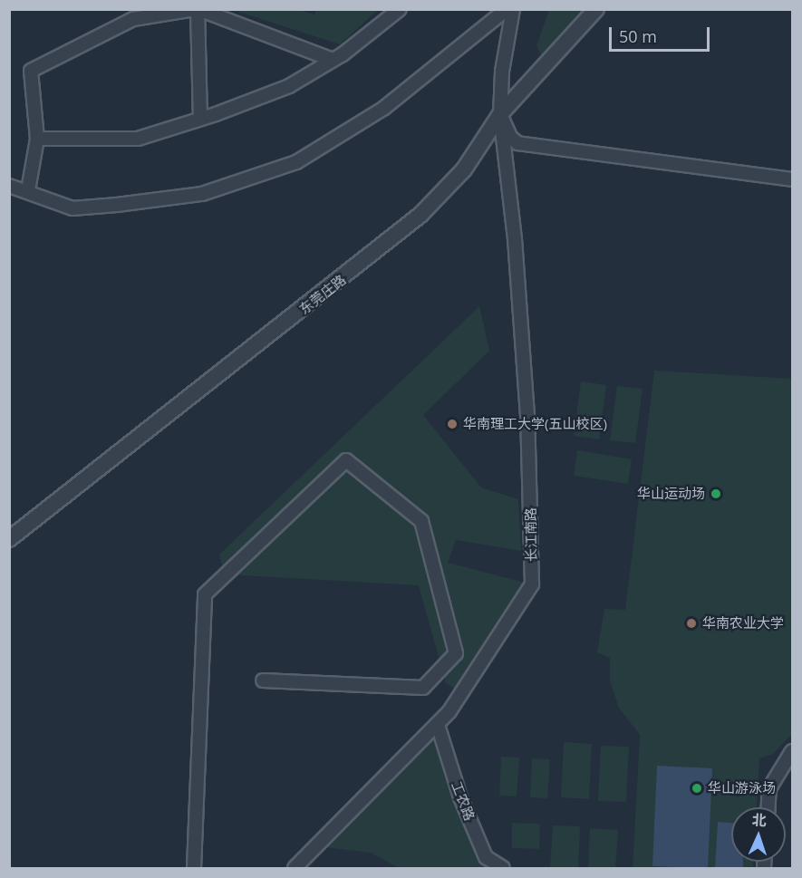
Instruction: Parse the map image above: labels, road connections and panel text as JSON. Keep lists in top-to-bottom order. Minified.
{"streets":{"street":["东莞庄路","长江南路","工农路"]},"crossings":[["东莞庄路","长江南路"],["长江南路","工农路"]],"places":["华南理工大学(五山校区)","华山运动场","华南农业大学","华山游泳场"],"scale_bar":"50 m","north":"top"}
